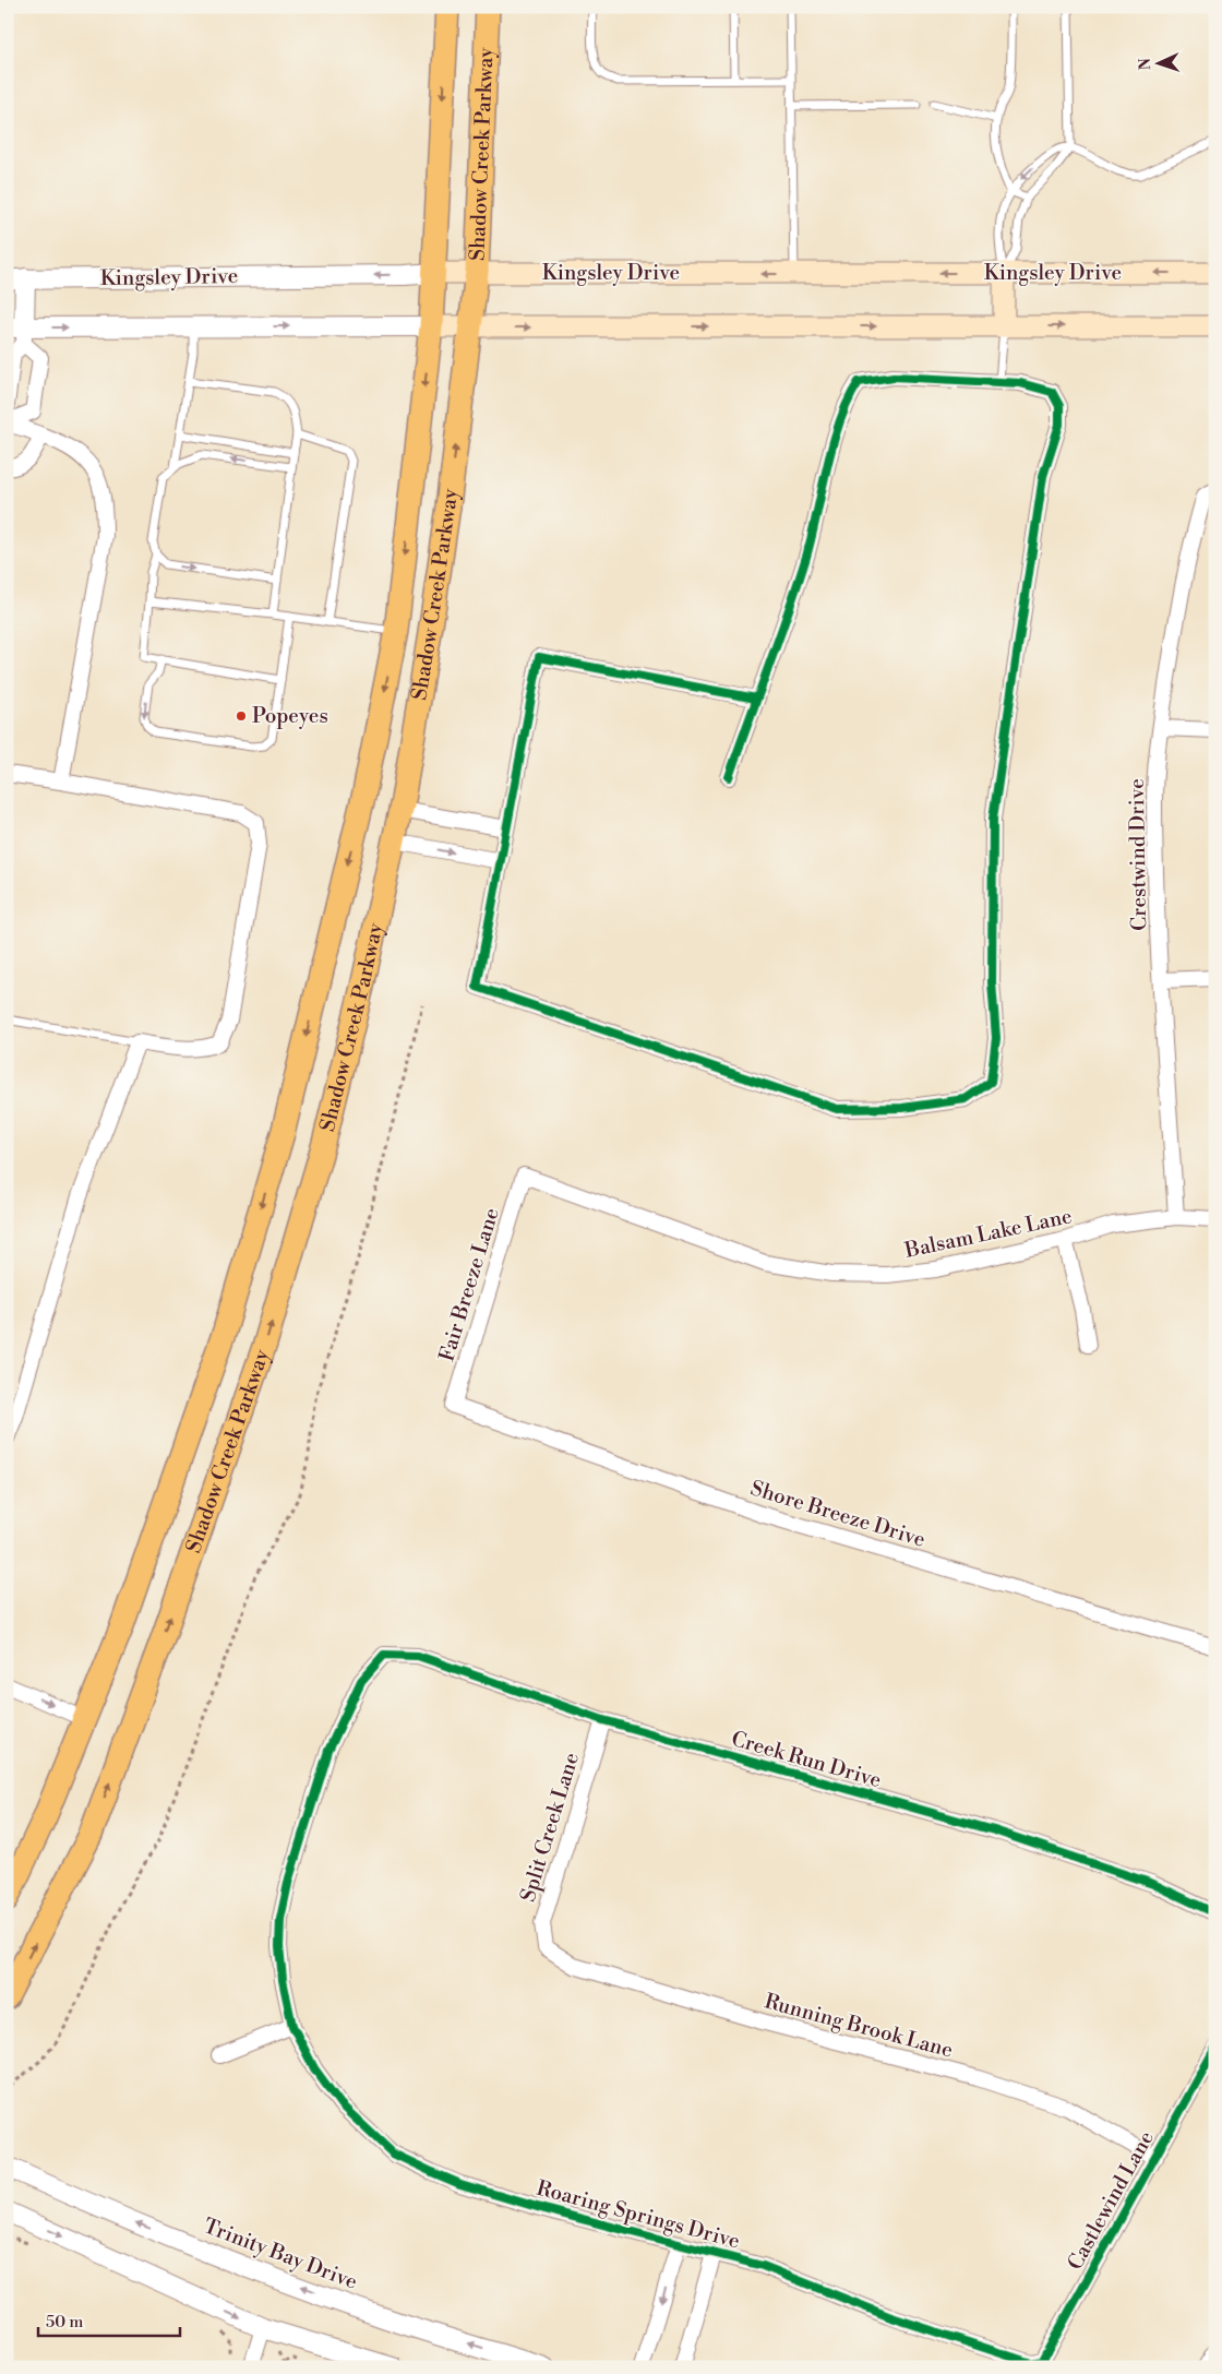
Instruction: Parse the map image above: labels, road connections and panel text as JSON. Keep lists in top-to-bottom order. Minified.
{"streets":{"main road":["Shadow Creek Parkway","Kingsley Drive"],"street":["Crestwind Drive","Balsam Lake Lane","Fair Breeze Lane","Shore Breeze Drive","Creek Run Drive","Split Creek Lane","Running Brook Lane","Castlewind Lane","Roaring Springs Drive","Trinity Bay Drive"]},"crossings":[["Shadow Creek Parkway","Kingsley Drive"],["Crestwind Drive","Balsam Lake Lane"],["Balsam Lake Lane","Fair Breeze Lane"],["Fair Breeze Lane","Shore Breeze Drive"],["Creek Run Drive","Split Creek Lane"],["Creek Run Drive","Roaring Springs Drive"],["Split Creek Lane","Running Brook Lane"],["Running Brook Lane","Castlewind Lane"],["Castlewind Lane","Roaring Springs Drive"]],"places":["Popeyes"],"scale_bar":"50 m","north":"left"}
